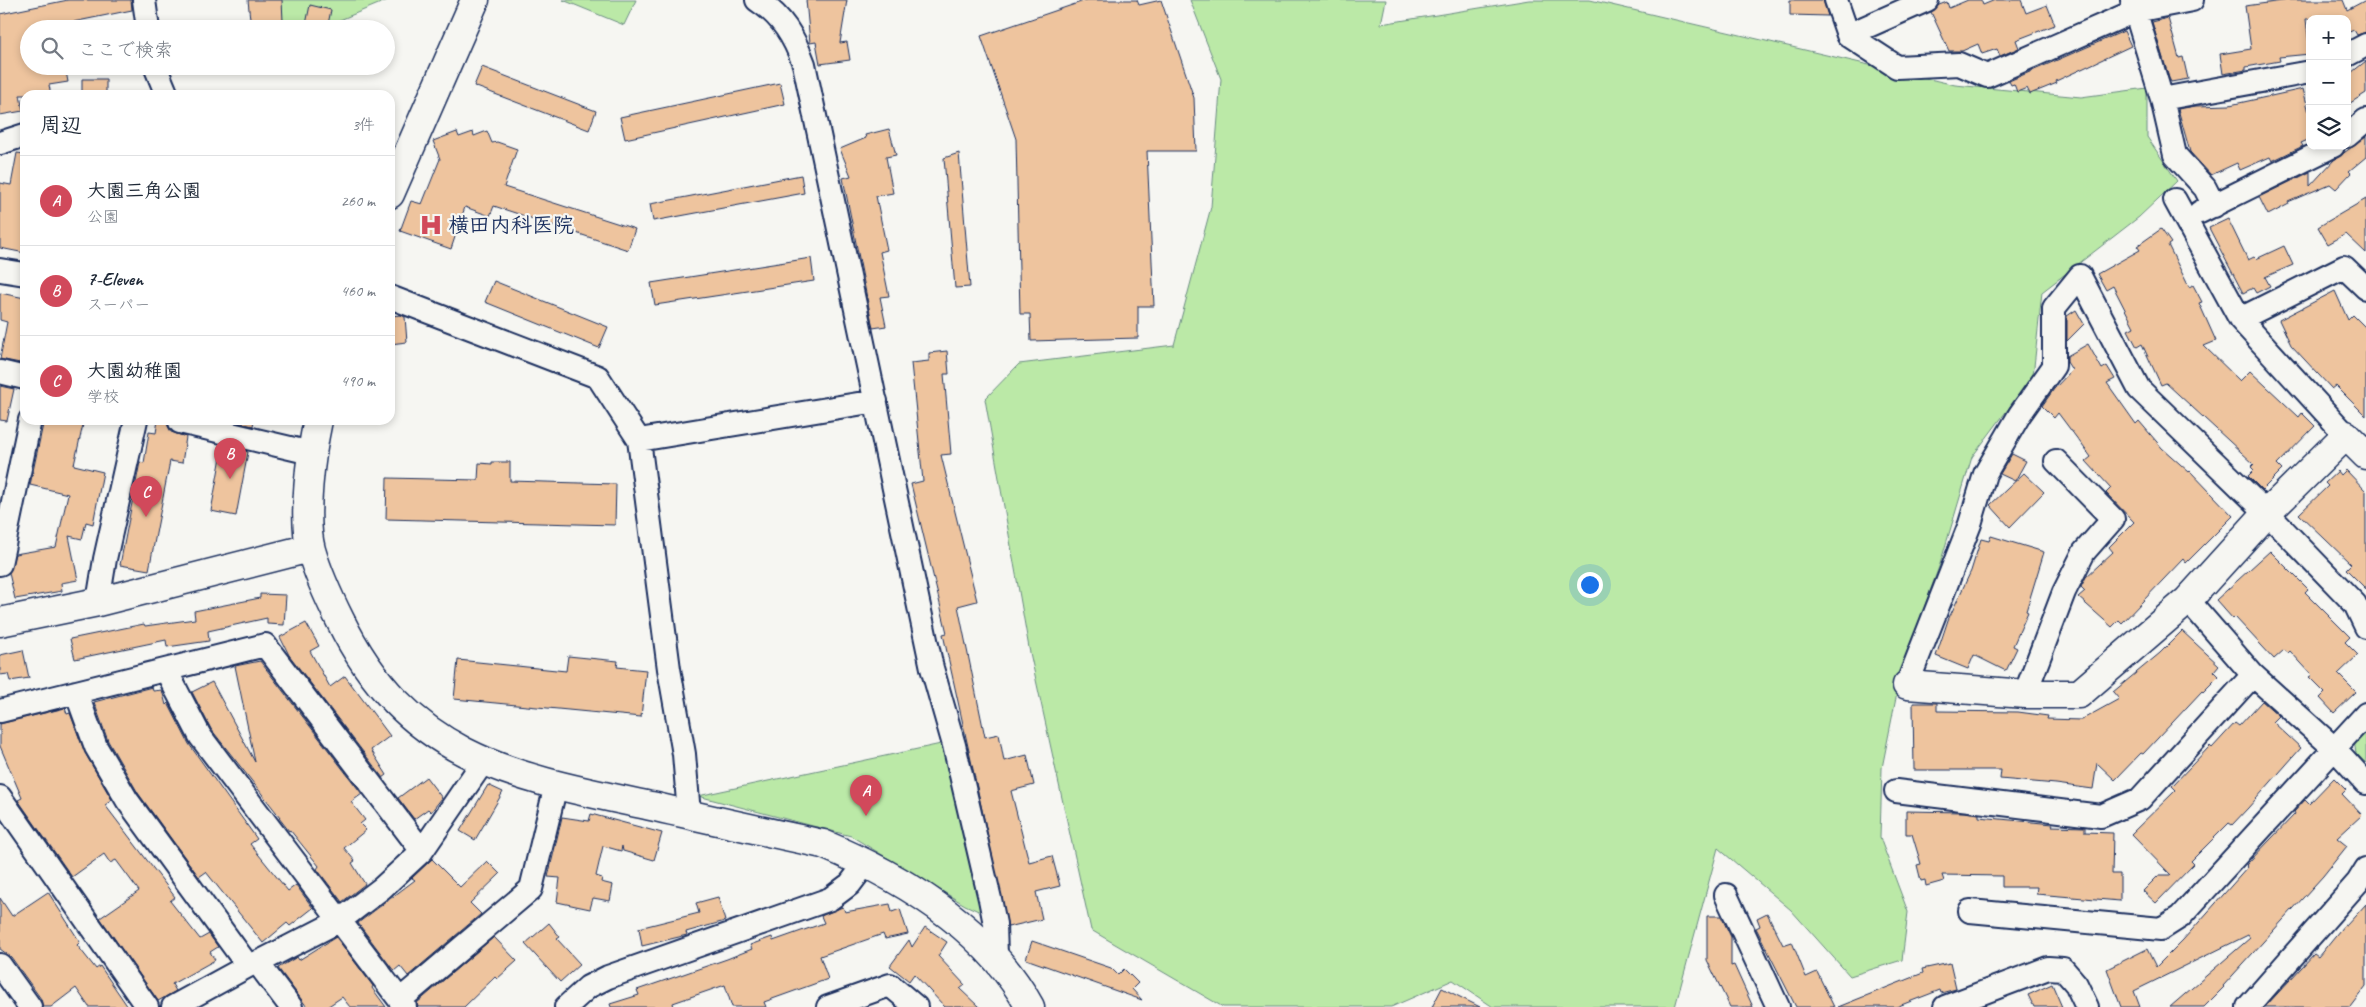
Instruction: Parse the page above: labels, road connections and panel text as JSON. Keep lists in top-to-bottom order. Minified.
{"places":{"hospital":["横田内科医院"]},"page":{"map_buttons":["+","−"],"search":"ここで検索","heading":["周辺","3件"],"list":[{"mark":"A","name":"大園三角公園","note":"公園","value":"260 m"},{"mark":"B","name":"7-Eleven","note":"スーパー","value":"460 m"},{"mark":"C","name":"大園幼稚園","note":"学校","value":"490 m"}],"pins":["B","C","A"]}}
